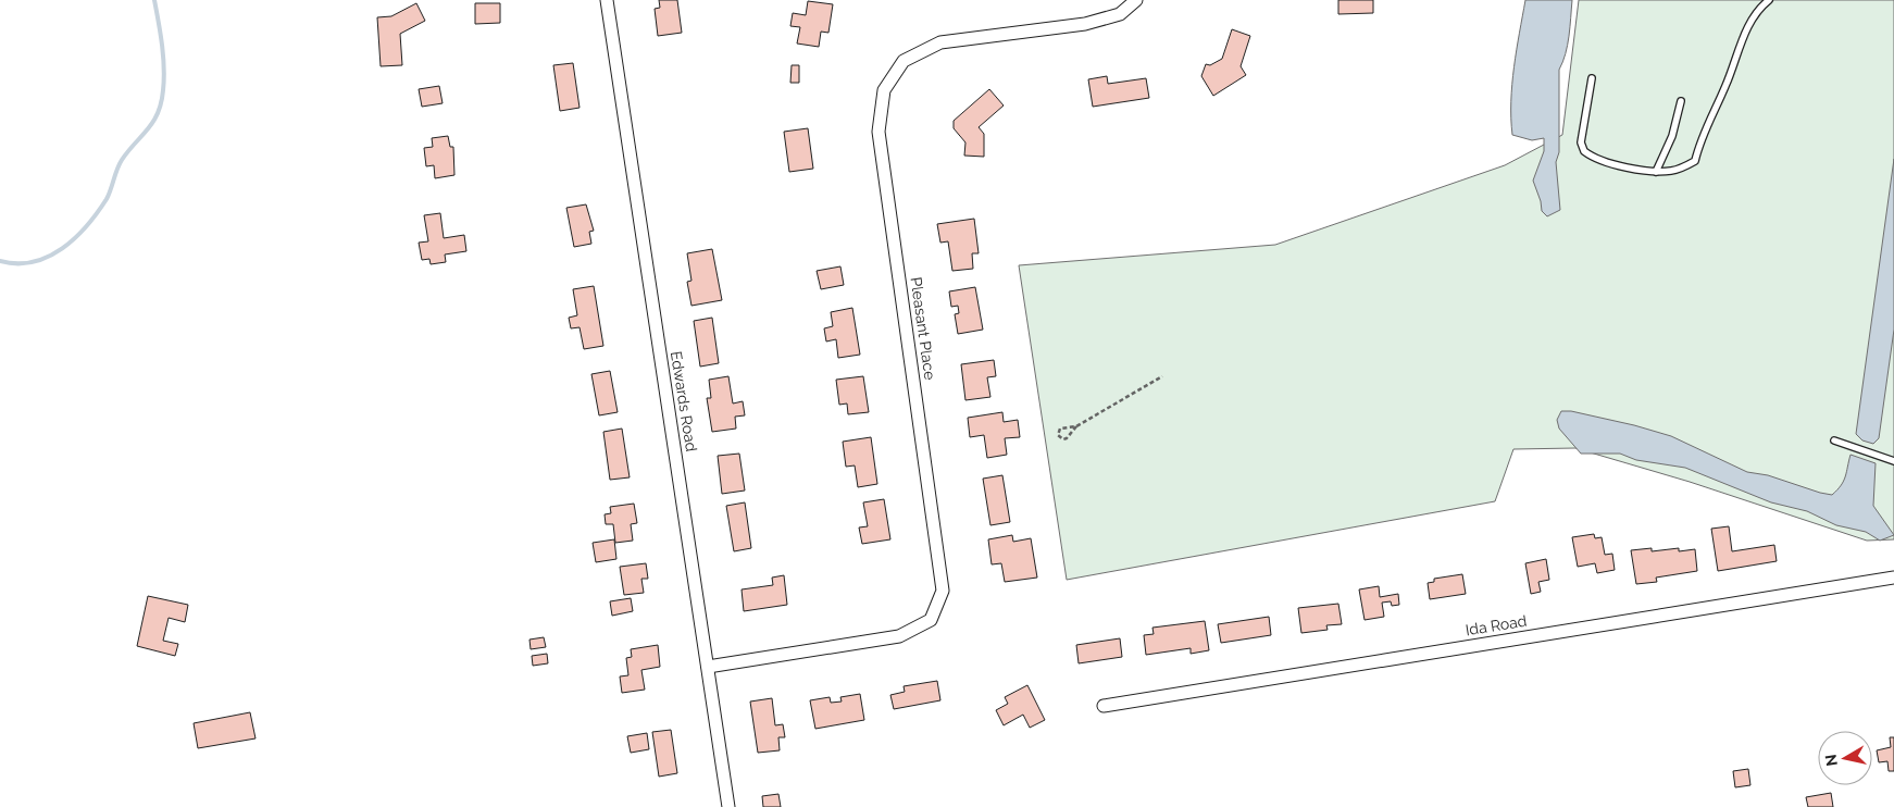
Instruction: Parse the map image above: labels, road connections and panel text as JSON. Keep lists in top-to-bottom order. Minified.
{"streets":{"street":["Pleasant Place","Edwards Road","Ida Road"]},"crossings":[["Pleasant Place","Edwards Road"]],"north":"left"}
